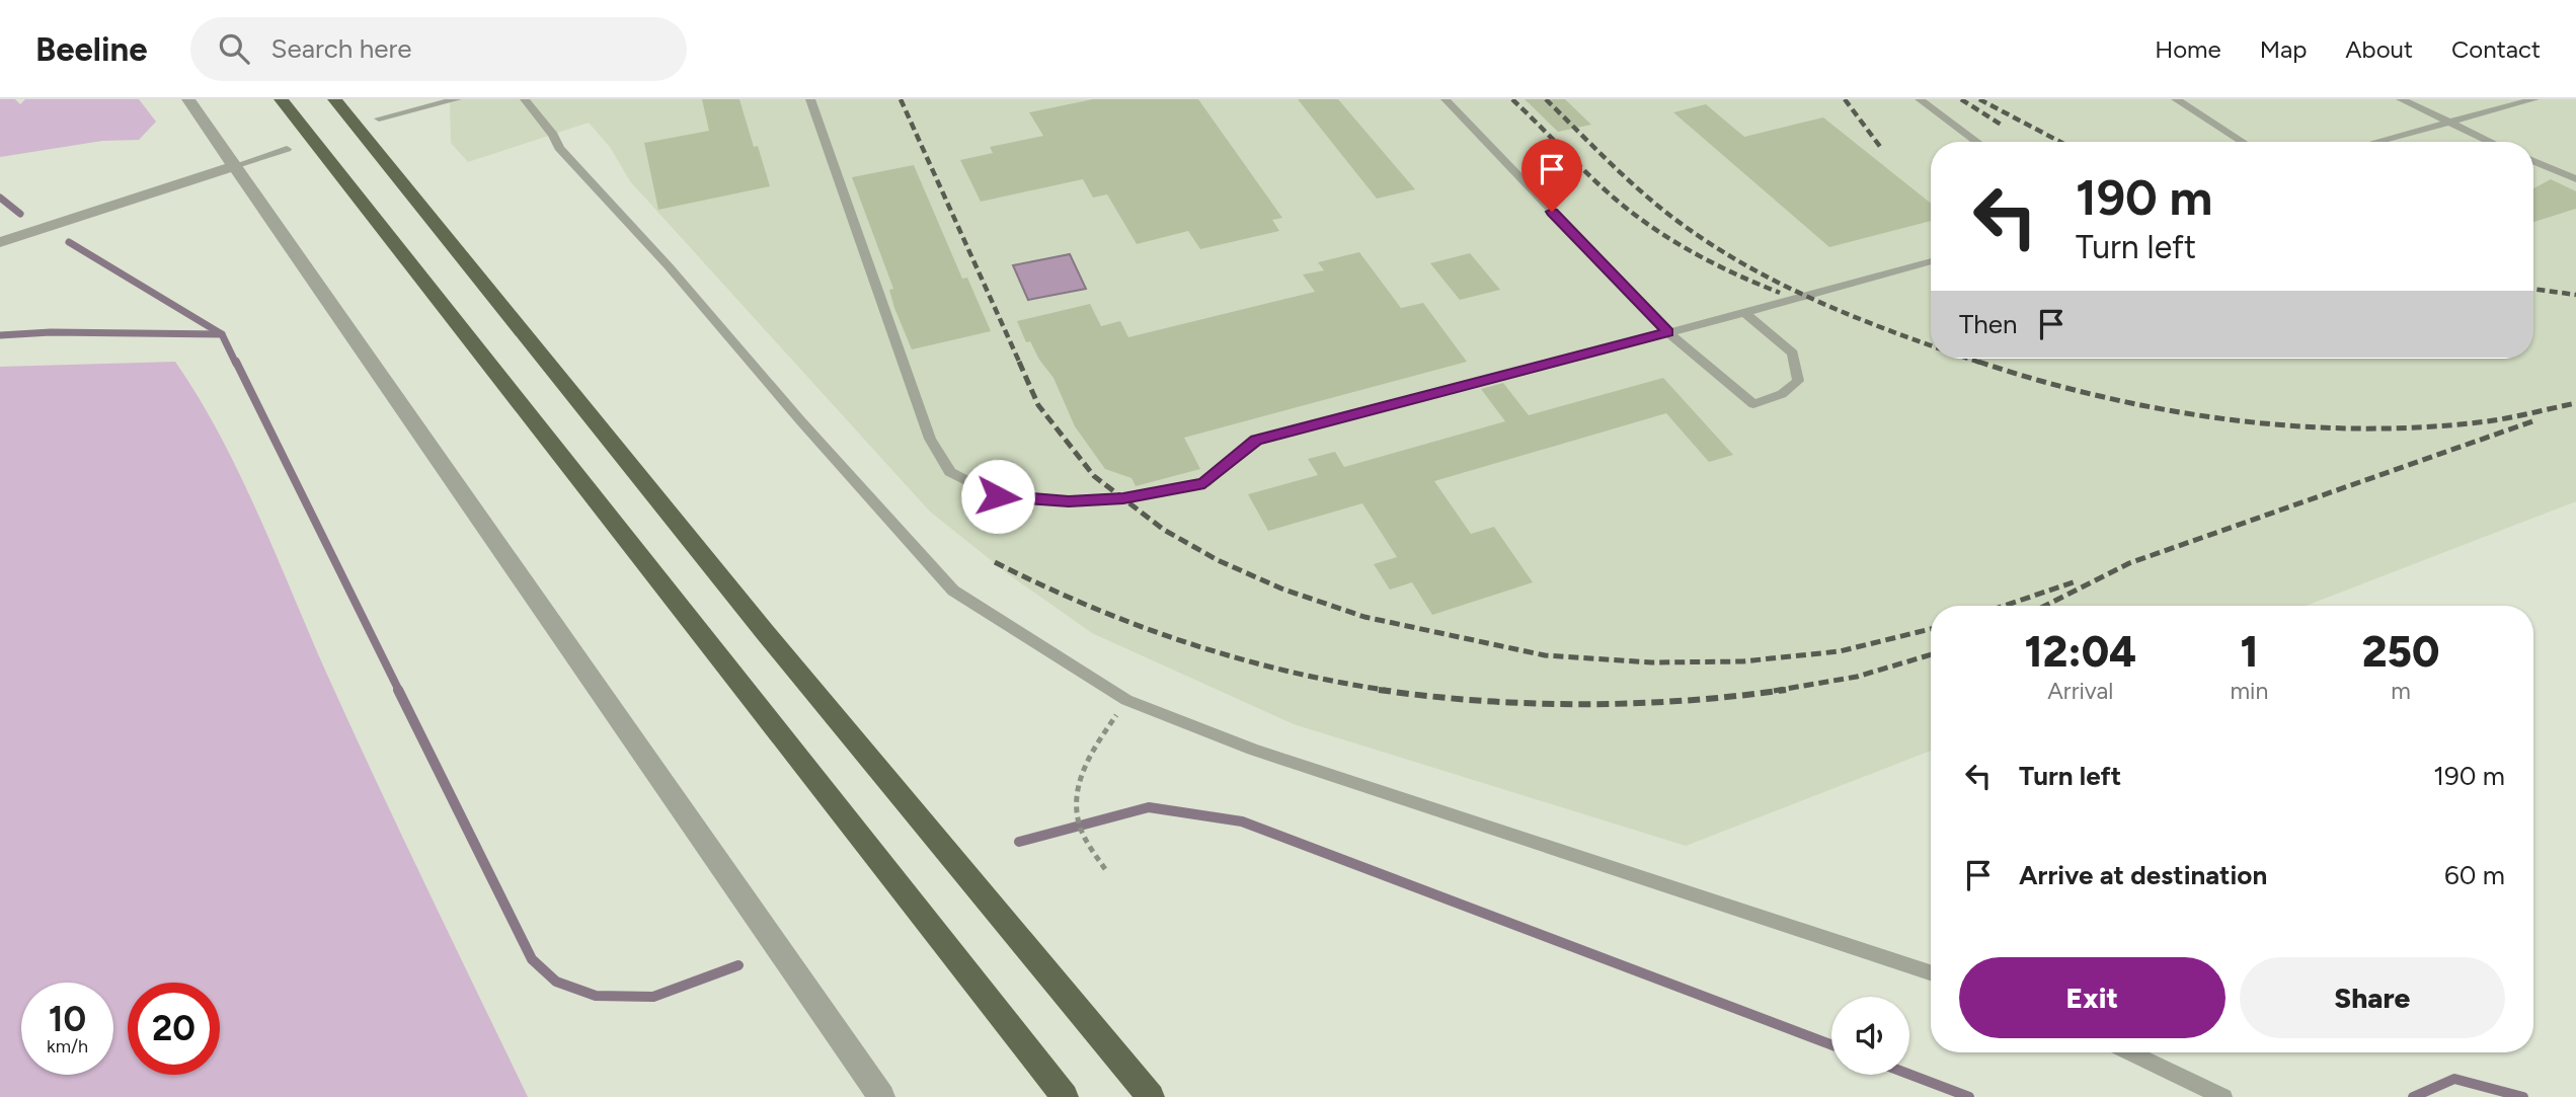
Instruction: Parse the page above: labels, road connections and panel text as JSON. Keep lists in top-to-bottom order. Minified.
{"page":{"header":"Beeline","search":"Search here","nav":["Home","Map","About","Contact"],"turn":["190 m","Turn left"],"then":"Then","eta":["12:04","Arrival","1","min","250","m"],"list":[{"name":"Turn left","value":"190 m"},{"name":"Arrive at destination","value":"60 m"}],"buttons":["Exit","Share"],"speed":"10 km/h","limit":"20"}}
